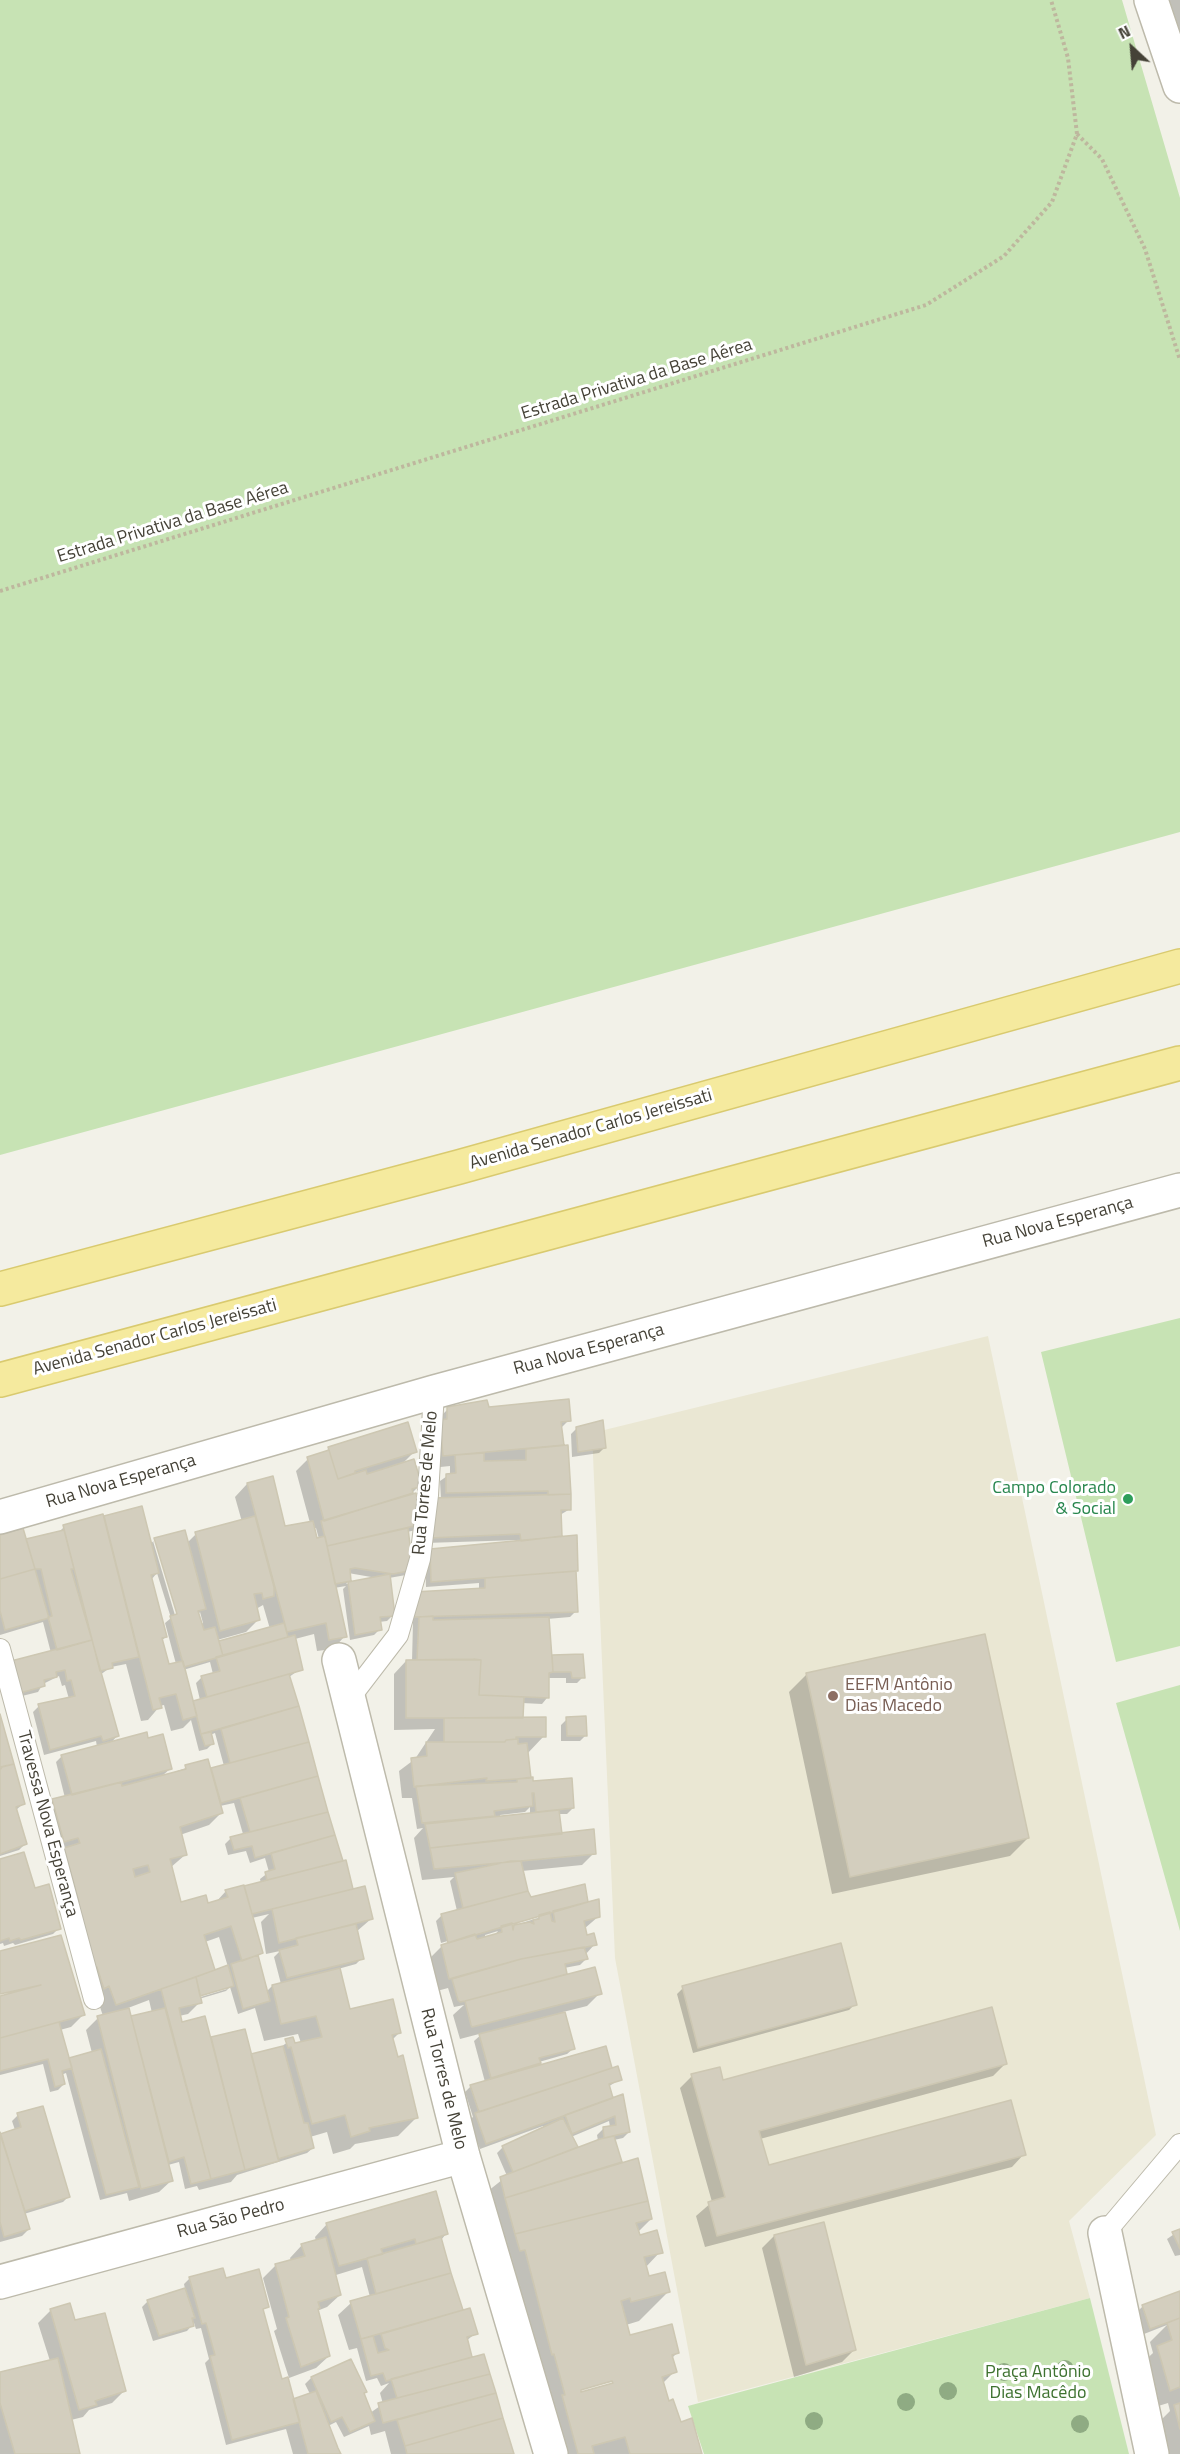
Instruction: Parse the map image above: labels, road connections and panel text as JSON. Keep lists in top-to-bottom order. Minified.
{"streets":{"main road":["Avenida Senador Carlos Jereissati"],"street":["Rua Nova Esperança","Rua Torres de Melo","Rua São Pedro"],"lane":["Travessa Nova Esperança"],"path":["Estrada Privativa da Base Aérea"]},"crossings":[["Rua Nova Esperança","Rua Torres de Melo"],["Rua Torres de Melo","Rua São Pedro"]],"parks":["Praça Antônio Dias Macêdo"],"places":["Campo Colorado & Social","EEFM Antônio Dias Macedo"],"north":"top left"}
